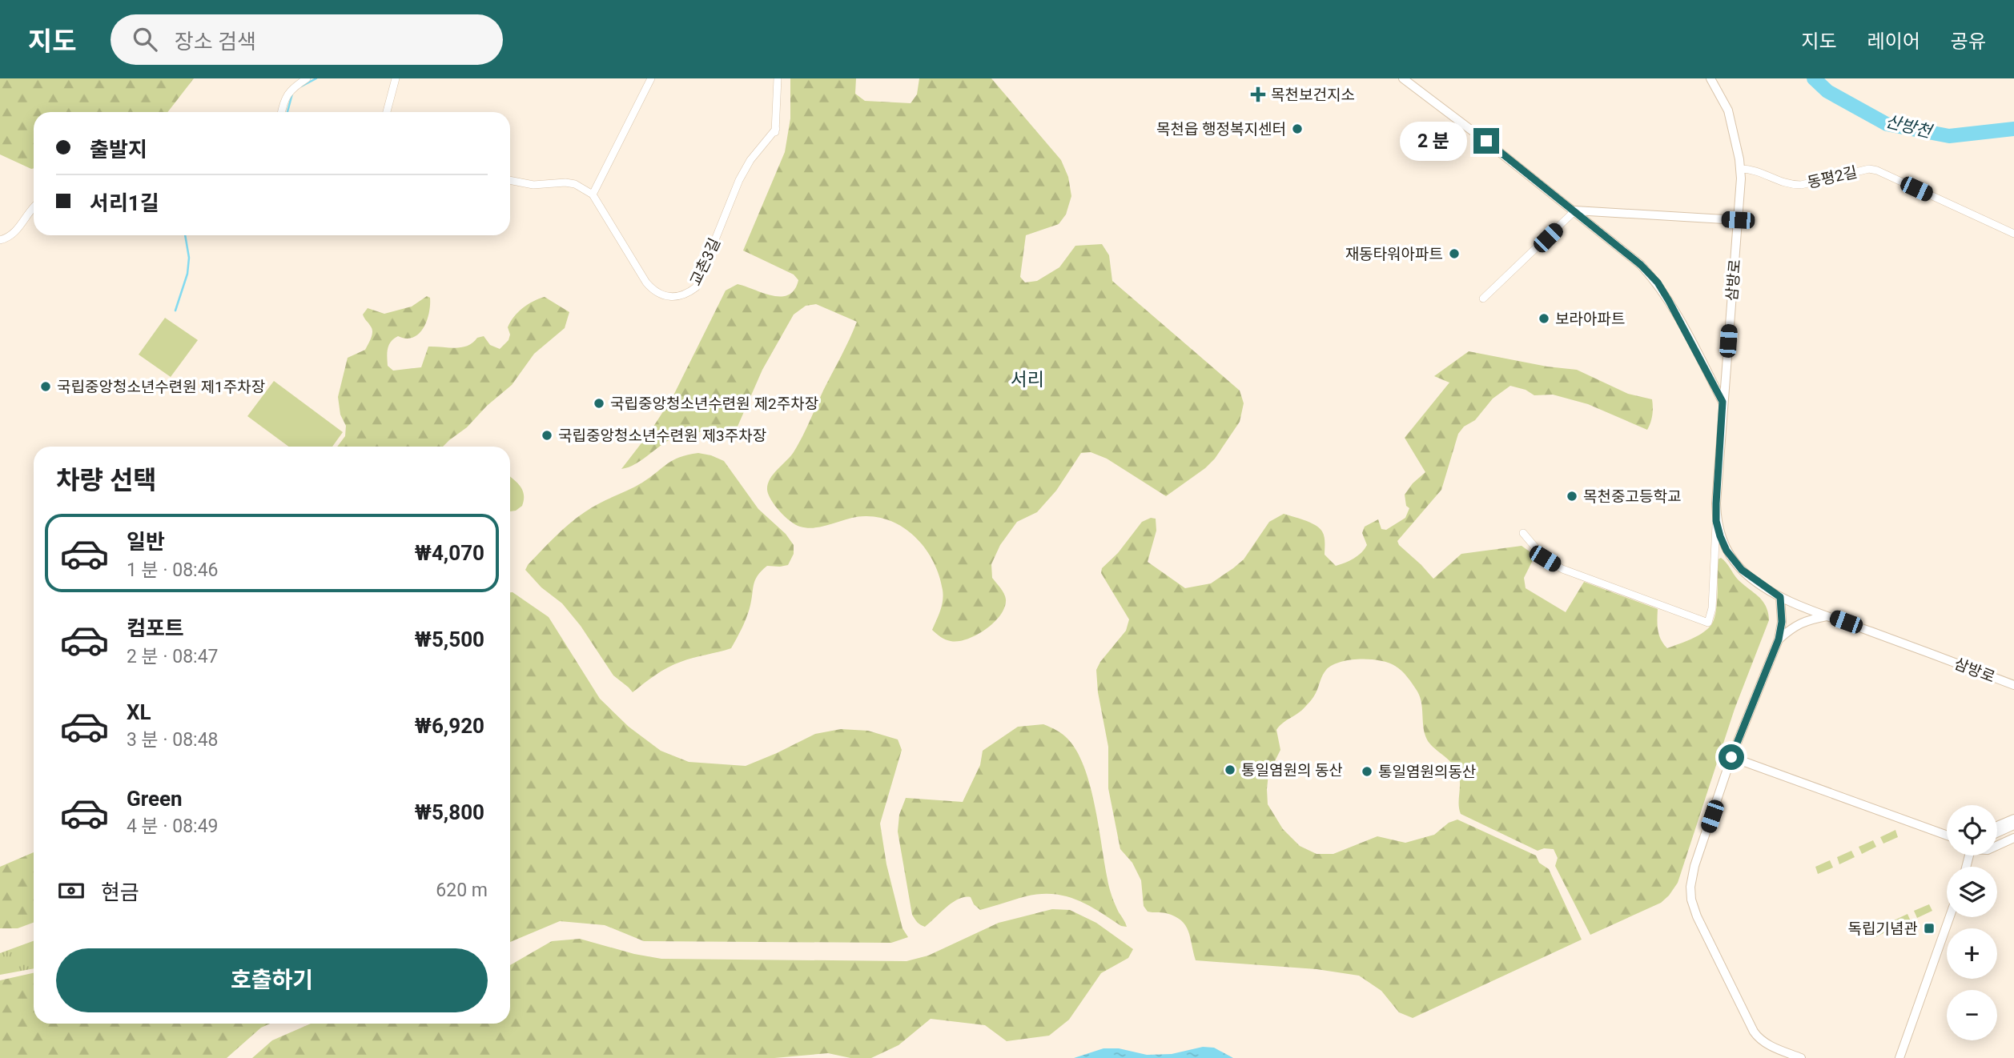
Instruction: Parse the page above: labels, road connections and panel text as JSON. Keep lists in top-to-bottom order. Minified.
{"streets":{"street":["동평2길","교촌3길","삼방로"]},"crossings":[["동평2길","삼방로"]],"districts":["서리"],"water":["산방천"],"places":{"health":["목천보건지소"],"other":["목천읍 행정복지센터","재동타워아파트","보라아파트","국립중앙청소년수련원 제1주차장","국립중앙청소년수련원 제2주차장","국립중앙청소년수련원 제3주차장","목천중고등학교","통일염원의 동산","통일염원의동산"],"transit":["독립기념관"]},"page":{"header":"지도","search":"장소 검색","nav":["지도","레이어","공유"],"banner":["출발지","서리1길"],"bubble":"2 분","heading":"차량 선택","list":[{"name":"일반","note":"1 분 · 08:46","value":"₩4,070"},{"name":"컴포트","note":"2 분 · 08:47","value":"₩5,500"},{"name":"XL","note":"3 분 · 08:48","value":"₩6,920"},{"name":"Green","note":"4 분 · 08:49","value":"₩5,800"}],"map_buttons":["+","−"],"pay":["현금","620 m"],"buttons":"호출하기"}}
